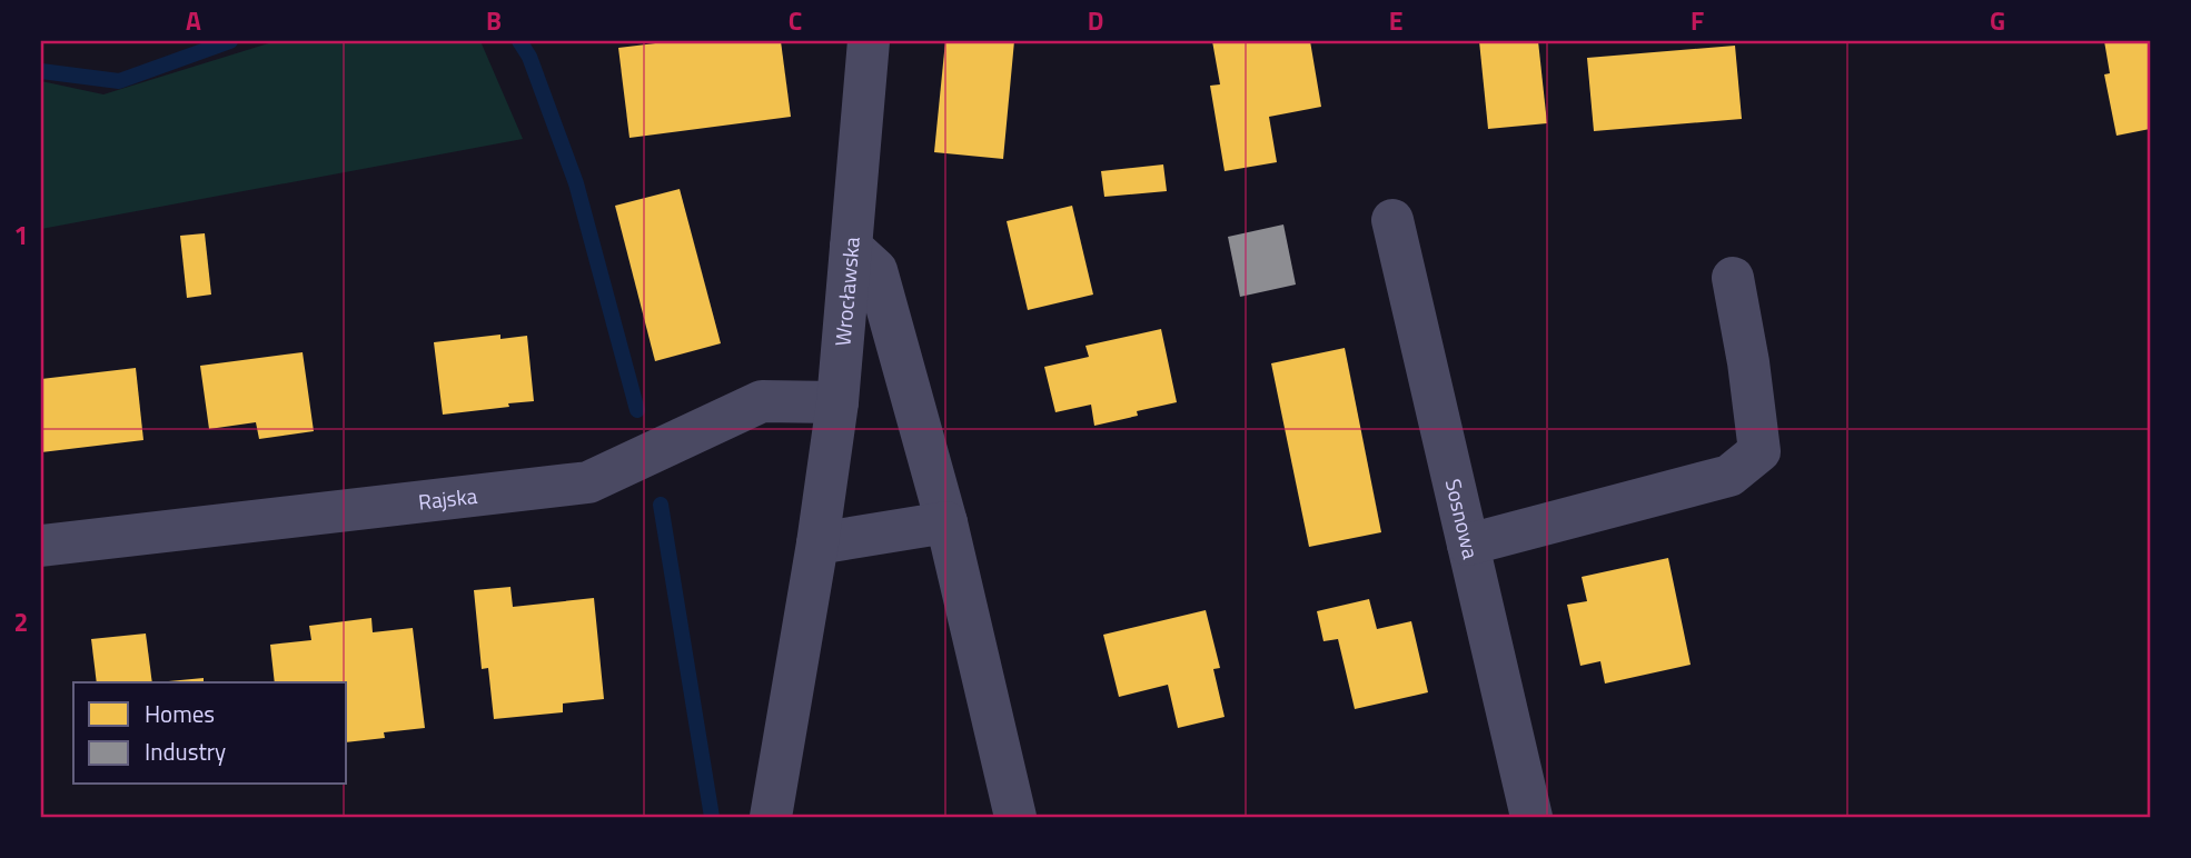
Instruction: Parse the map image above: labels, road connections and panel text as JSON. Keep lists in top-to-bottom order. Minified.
{"streets":{"street":["Wrocławska","Rajska","Sosnowa"]},"crossings":[["Wrocławska","Rajska"]],"legend":["Homes","Industry"],"grid":{"columns":["A","B","C","D","E","F","G"],"rows":["1","2"]}}
